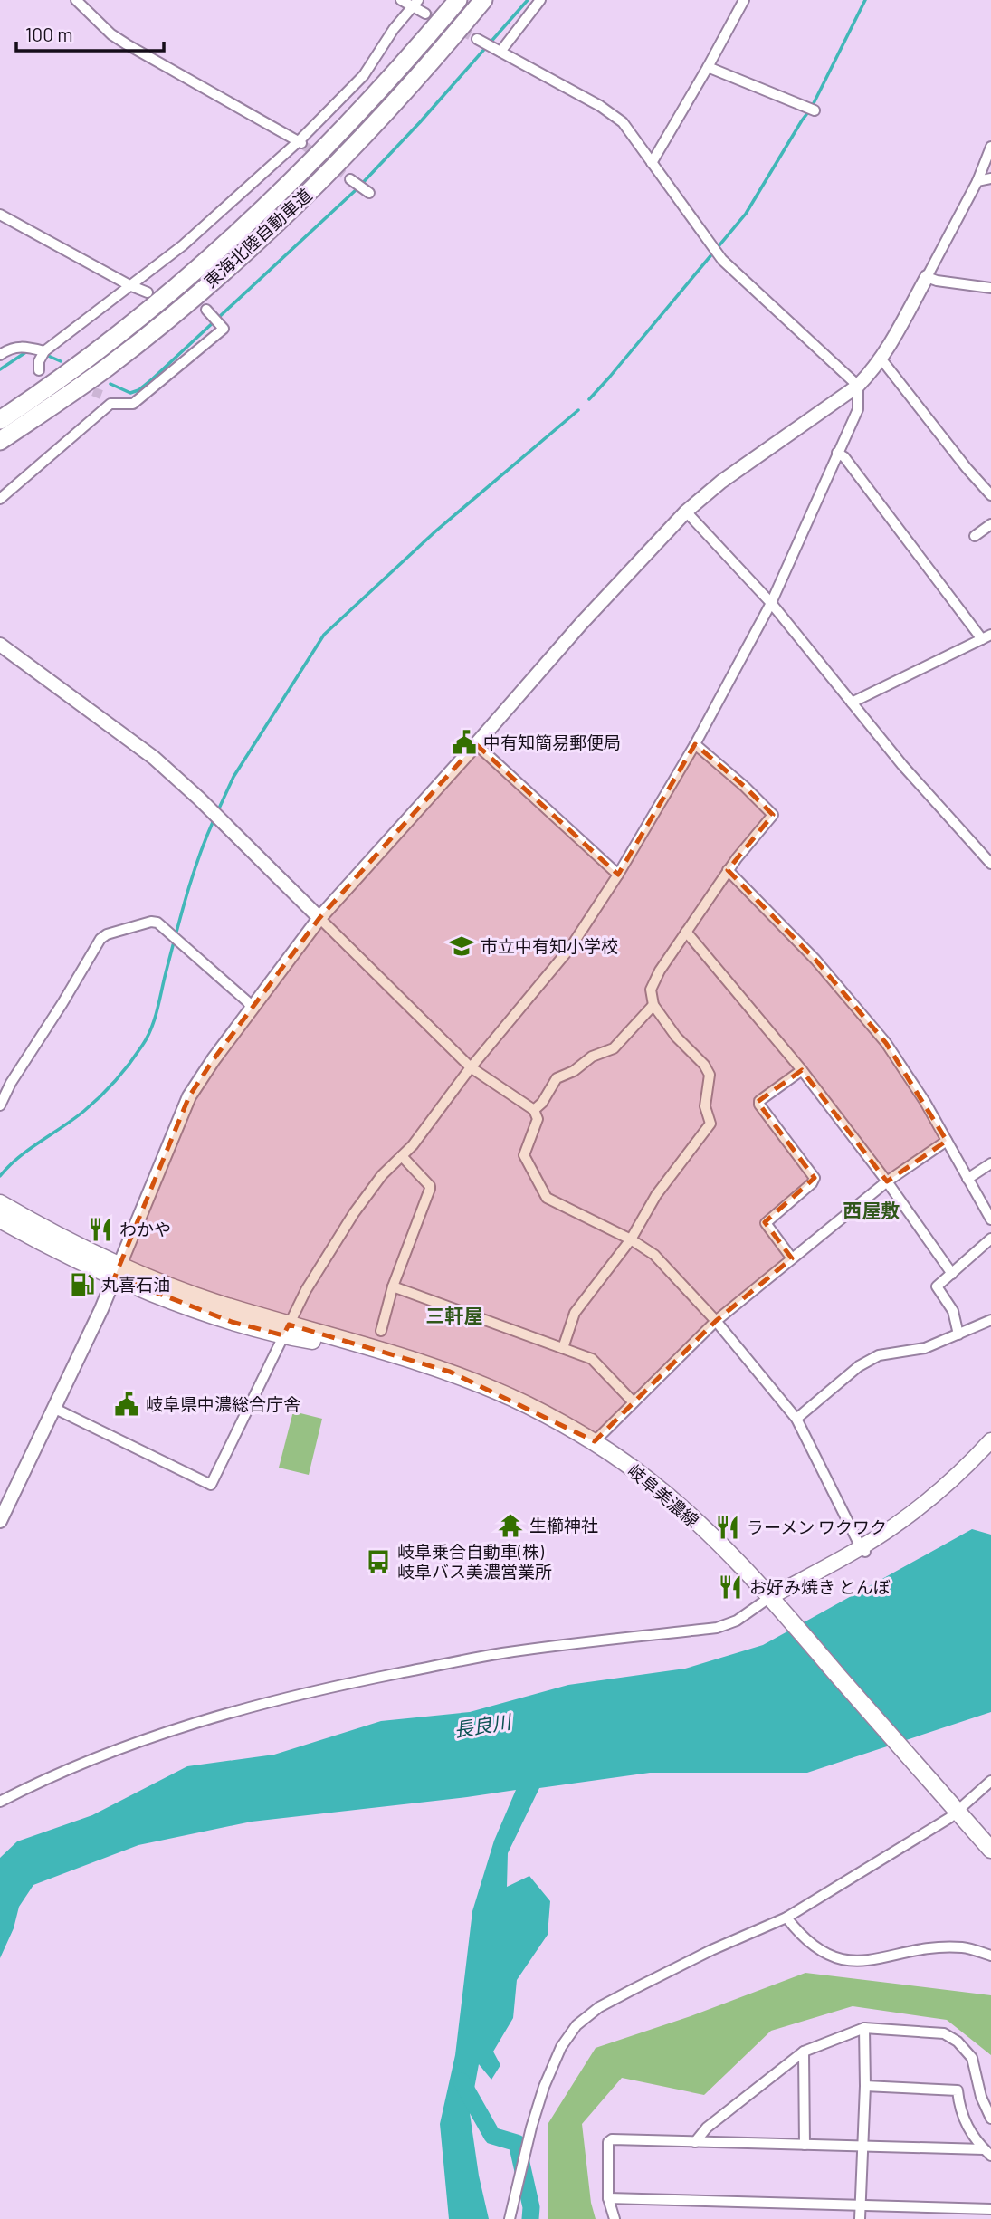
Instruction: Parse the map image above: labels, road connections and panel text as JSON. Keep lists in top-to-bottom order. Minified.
{"streets":{"highway":["東海北陸自動車道"],"main road":["岐阜美濃線"]},"districts":["西屋敷","三軒屋"],"water":["長良川"],"places":{"public building":["中有知簡易郵便局","岐阜県中濃総合庁舎"],"school or university":["市立中有知小学校"],"restaurant":["わかや","ラーメン ワクワク","お好み焼き とんぼ"],"fuel station":["丸喜石油"],"temple":["生櫛神社"],"bus stop":["岐阜乗合自動車(株) 岐阜バス美濃営業所"]},"scale_bar":"100 m"}
